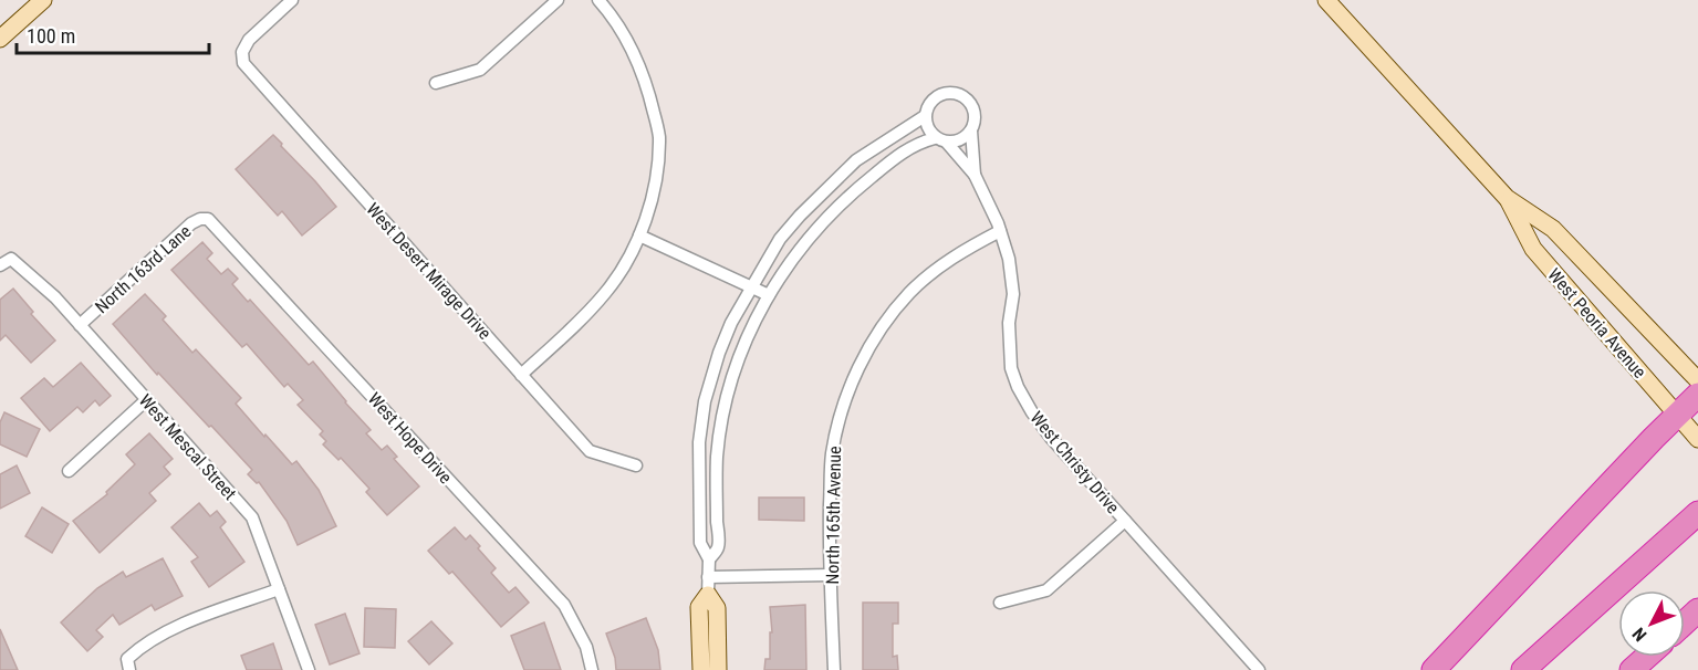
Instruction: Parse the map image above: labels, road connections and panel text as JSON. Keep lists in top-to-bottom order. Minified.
{"streets":{"main road":["West Peoria Avenue"],"street":["North 163rd Lane","West Desert Mirage Drive","West Hope Drive","West Mescal Street","West Christy Drive","North 165th Avenue"]},"crossings":[["North 163rd Lane","West Hope Drive"],["North 163rd Lane","West Mescal Street"],["West Christy Drive","North 165th Avenue"]],"scale_bar":"100 m","north":"bottom left"}
